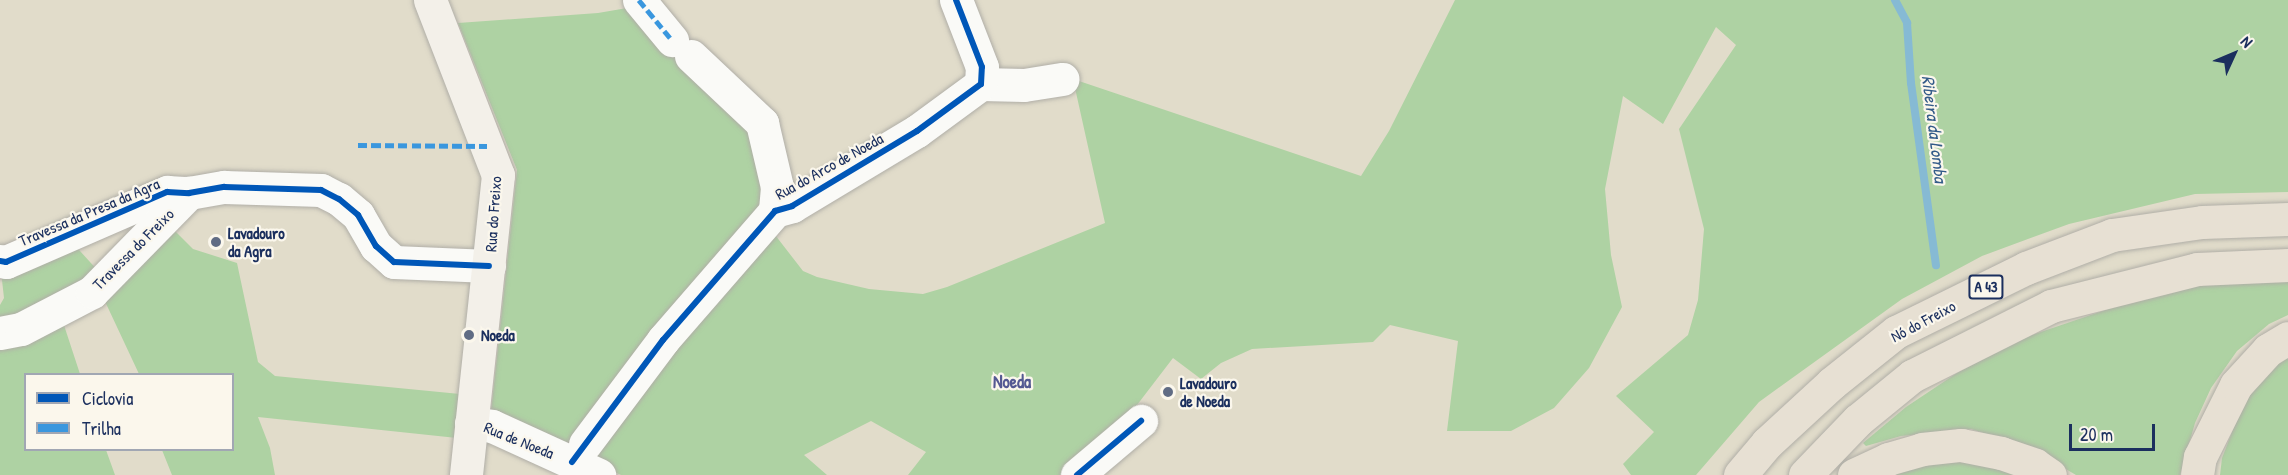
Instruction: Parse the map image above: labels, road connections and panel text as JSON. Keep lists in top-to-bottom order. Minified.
{"streets":{"highway":["A 43","Nó do Freixo"],"main road":["Rua do Freixo"],"street":["Rua do Arco de Noeda","Travessa da Presa da Agra","Travessa do Freixo","Rua de Noeda"]},"crossings":[["Rua do Arco de Noeda","Rua de Noeda"],["Travessa da Presa da Agra","Travessa do Freixo"],["Rua do Freixo","Rua de Noeda"]],"districts":["Noeda"],"water":["Ribeira da Lomba"],"places":["Lavadouro da Agra","Noeda","Lavadouro de Noeda"],"legend":["Ciclovia","Trilha"],"scale_bar":"20 m","north":"top right"}
